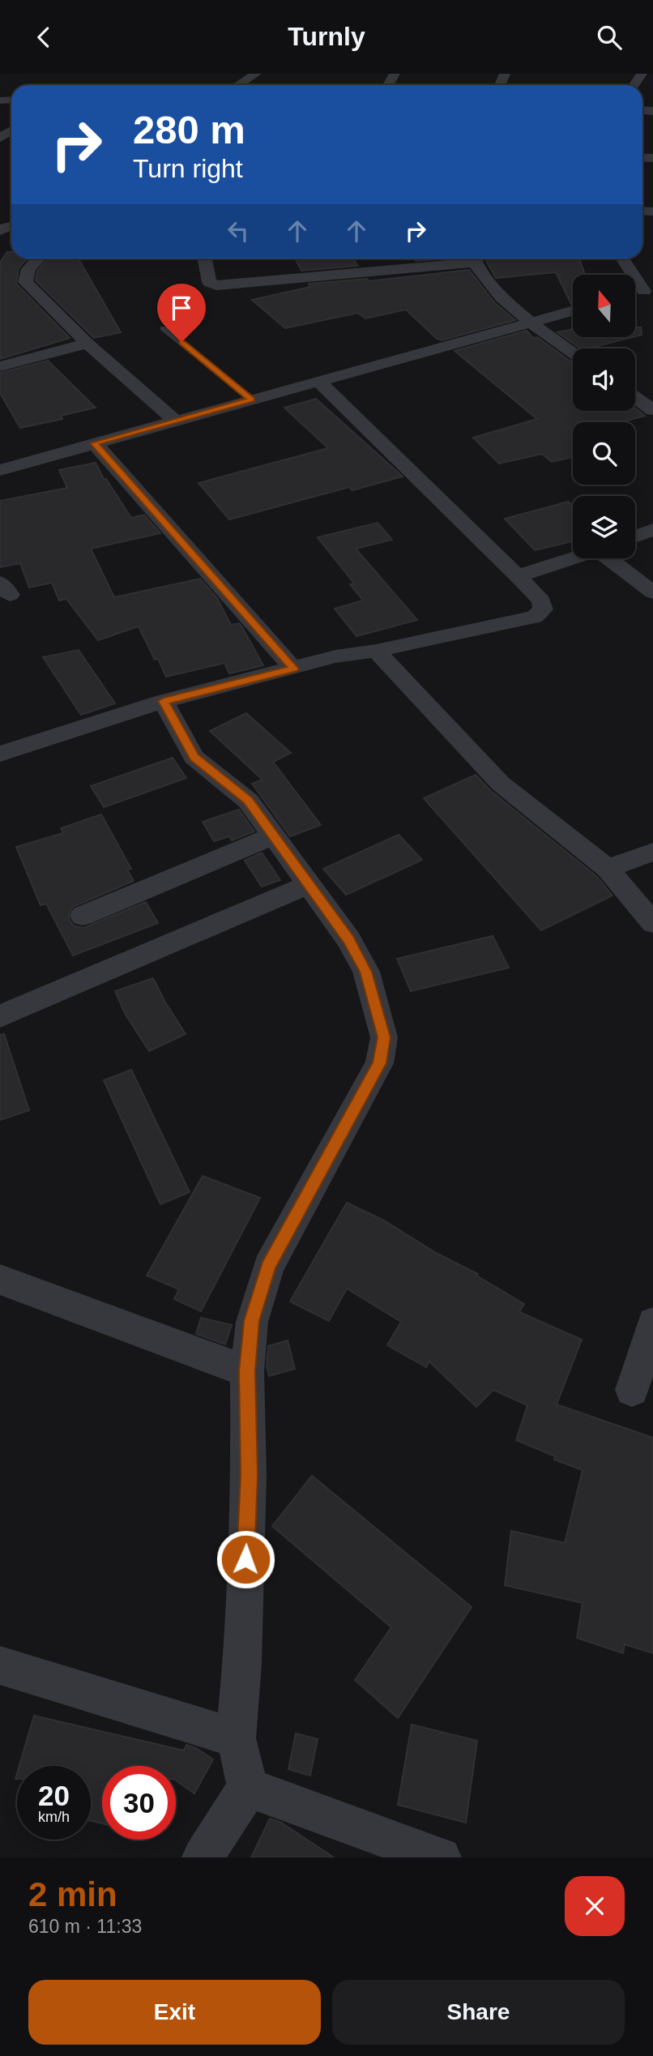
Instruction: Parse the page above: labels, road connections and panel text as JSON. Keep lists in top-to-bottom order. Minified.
{"north":"top","page":{"header":"Turnly","turn":["280 m","Turn right"],"speed":"20 km/h","limit":"30","heading":["2 min","610 m · 11:33"],"buttons":["Exit","Share"]}}
